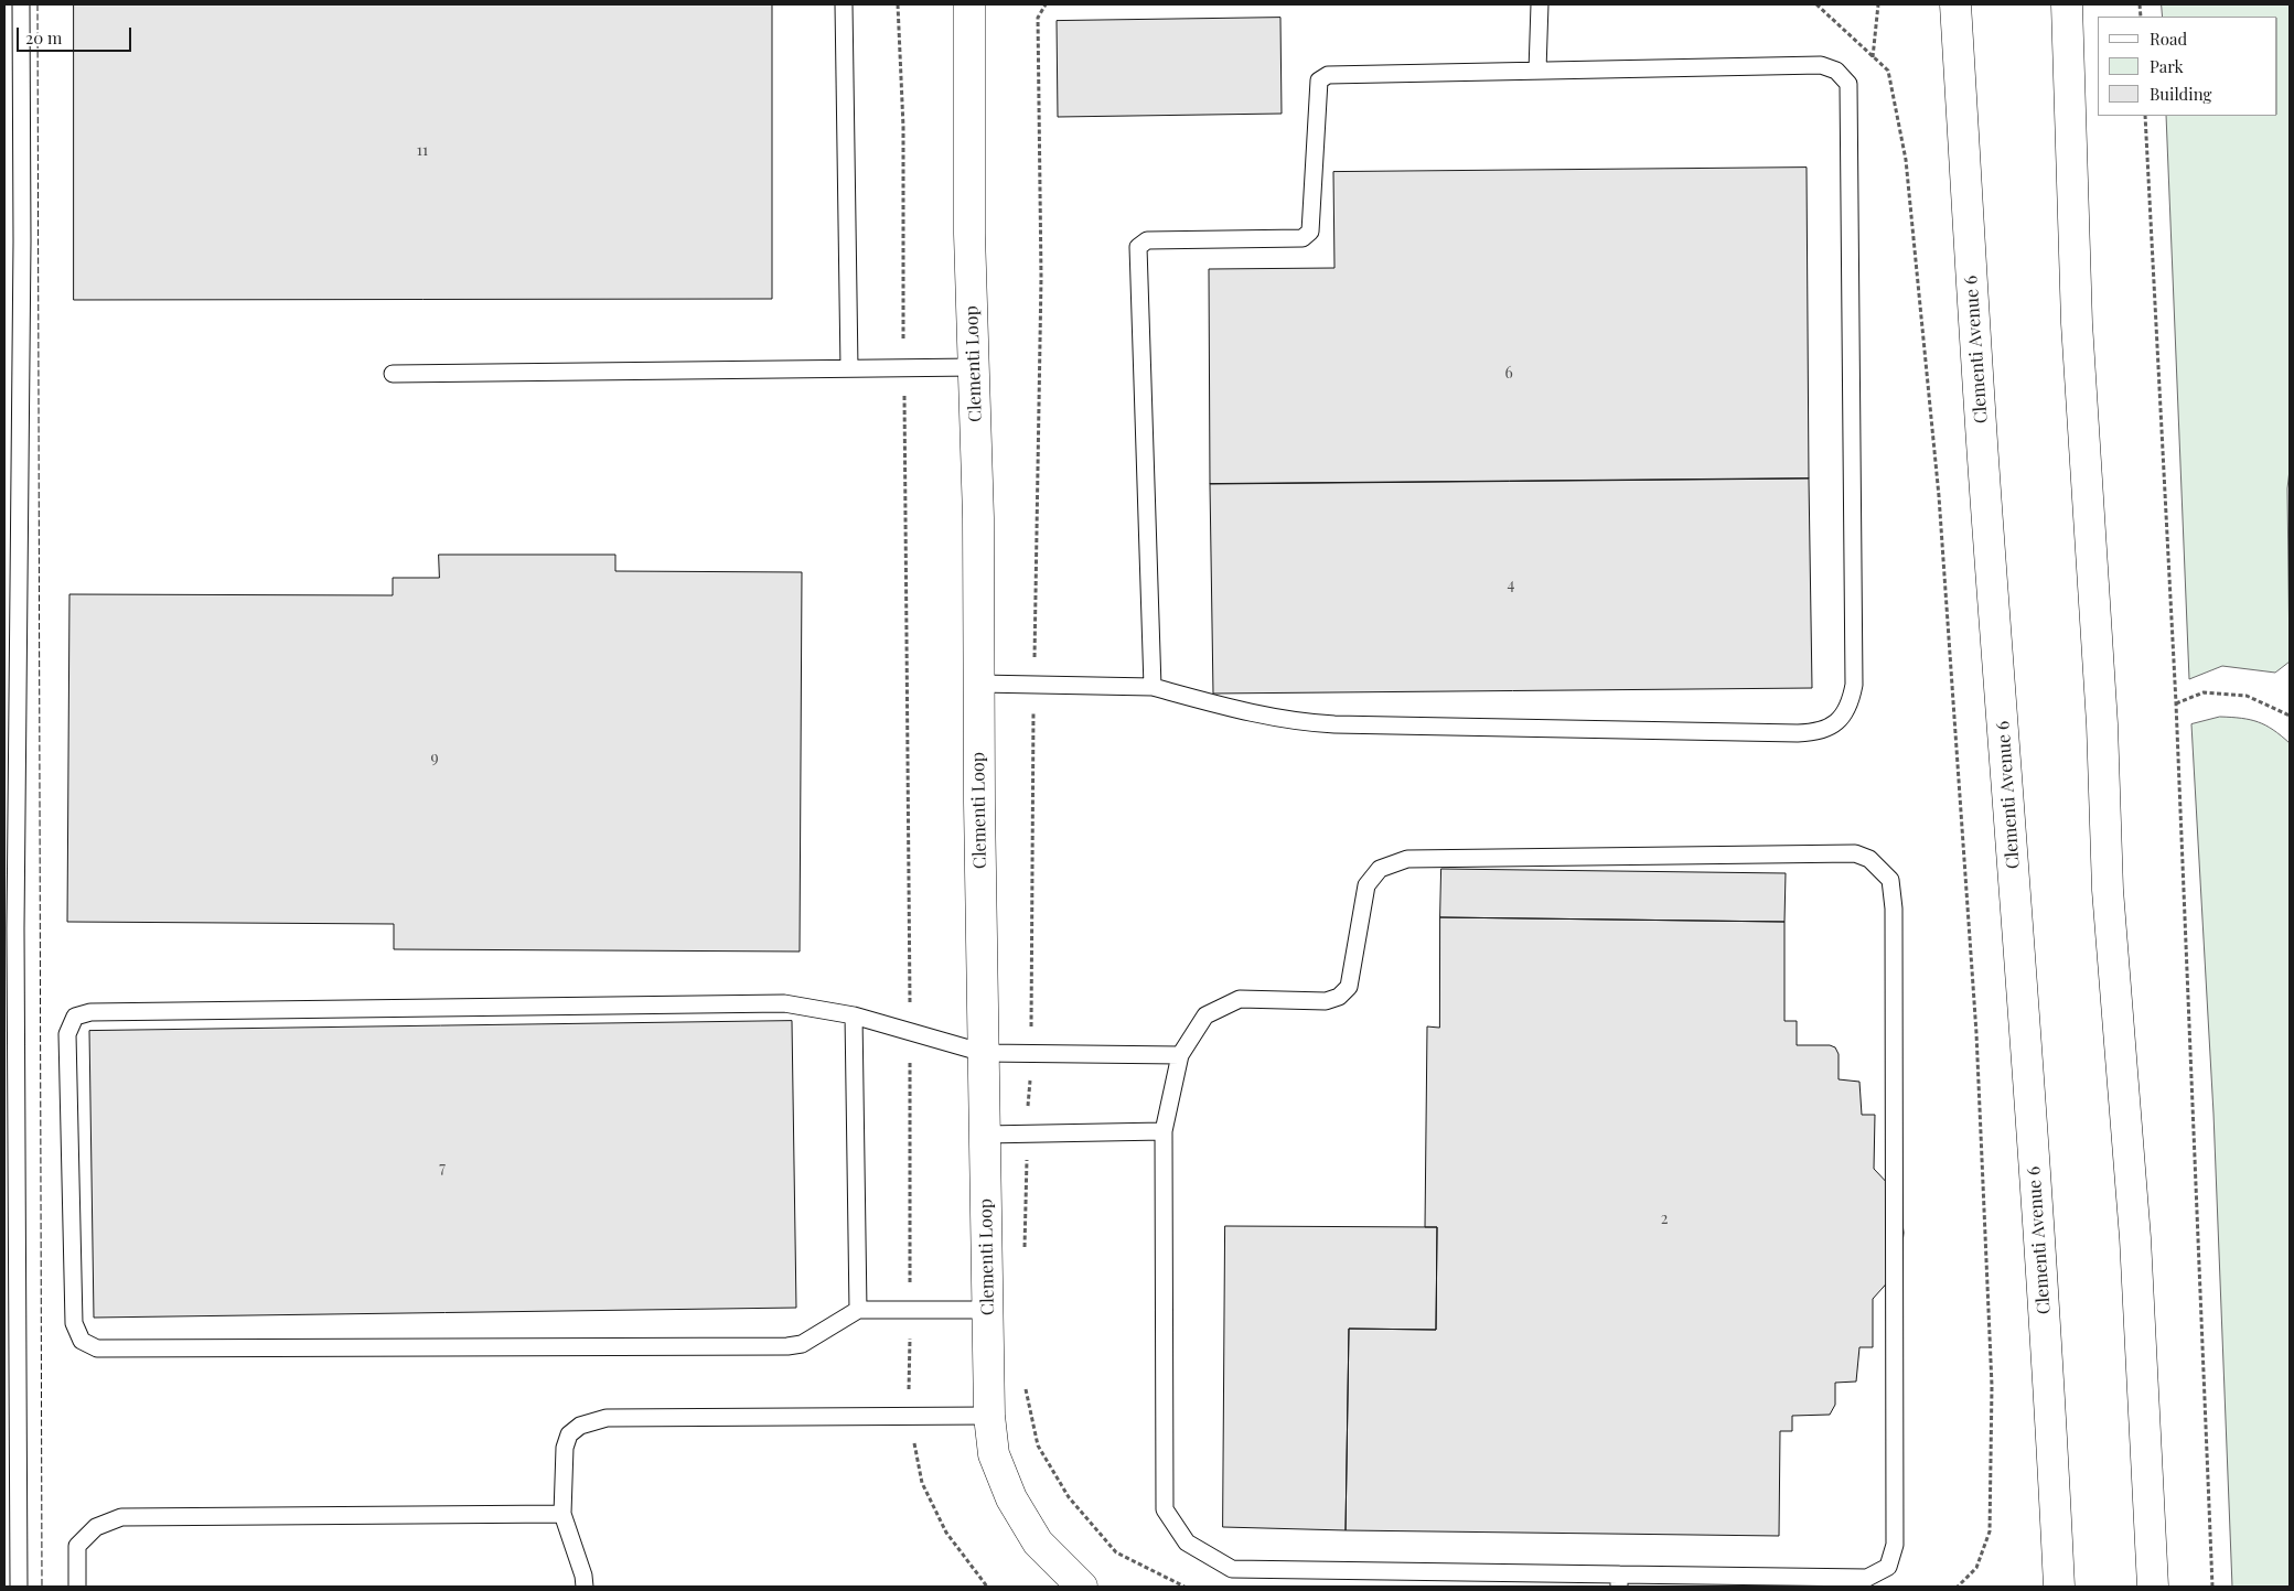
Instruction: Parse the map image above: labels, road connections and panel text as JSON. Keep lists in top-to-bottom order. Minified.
{"streets":{"main road":["Clementi Avenue 6","Clementi Loop"]},"house_numbers":["11","6","4","9","7","2"],"legend":["Road","Park","Building"],"scale_bar":"20 m"}
